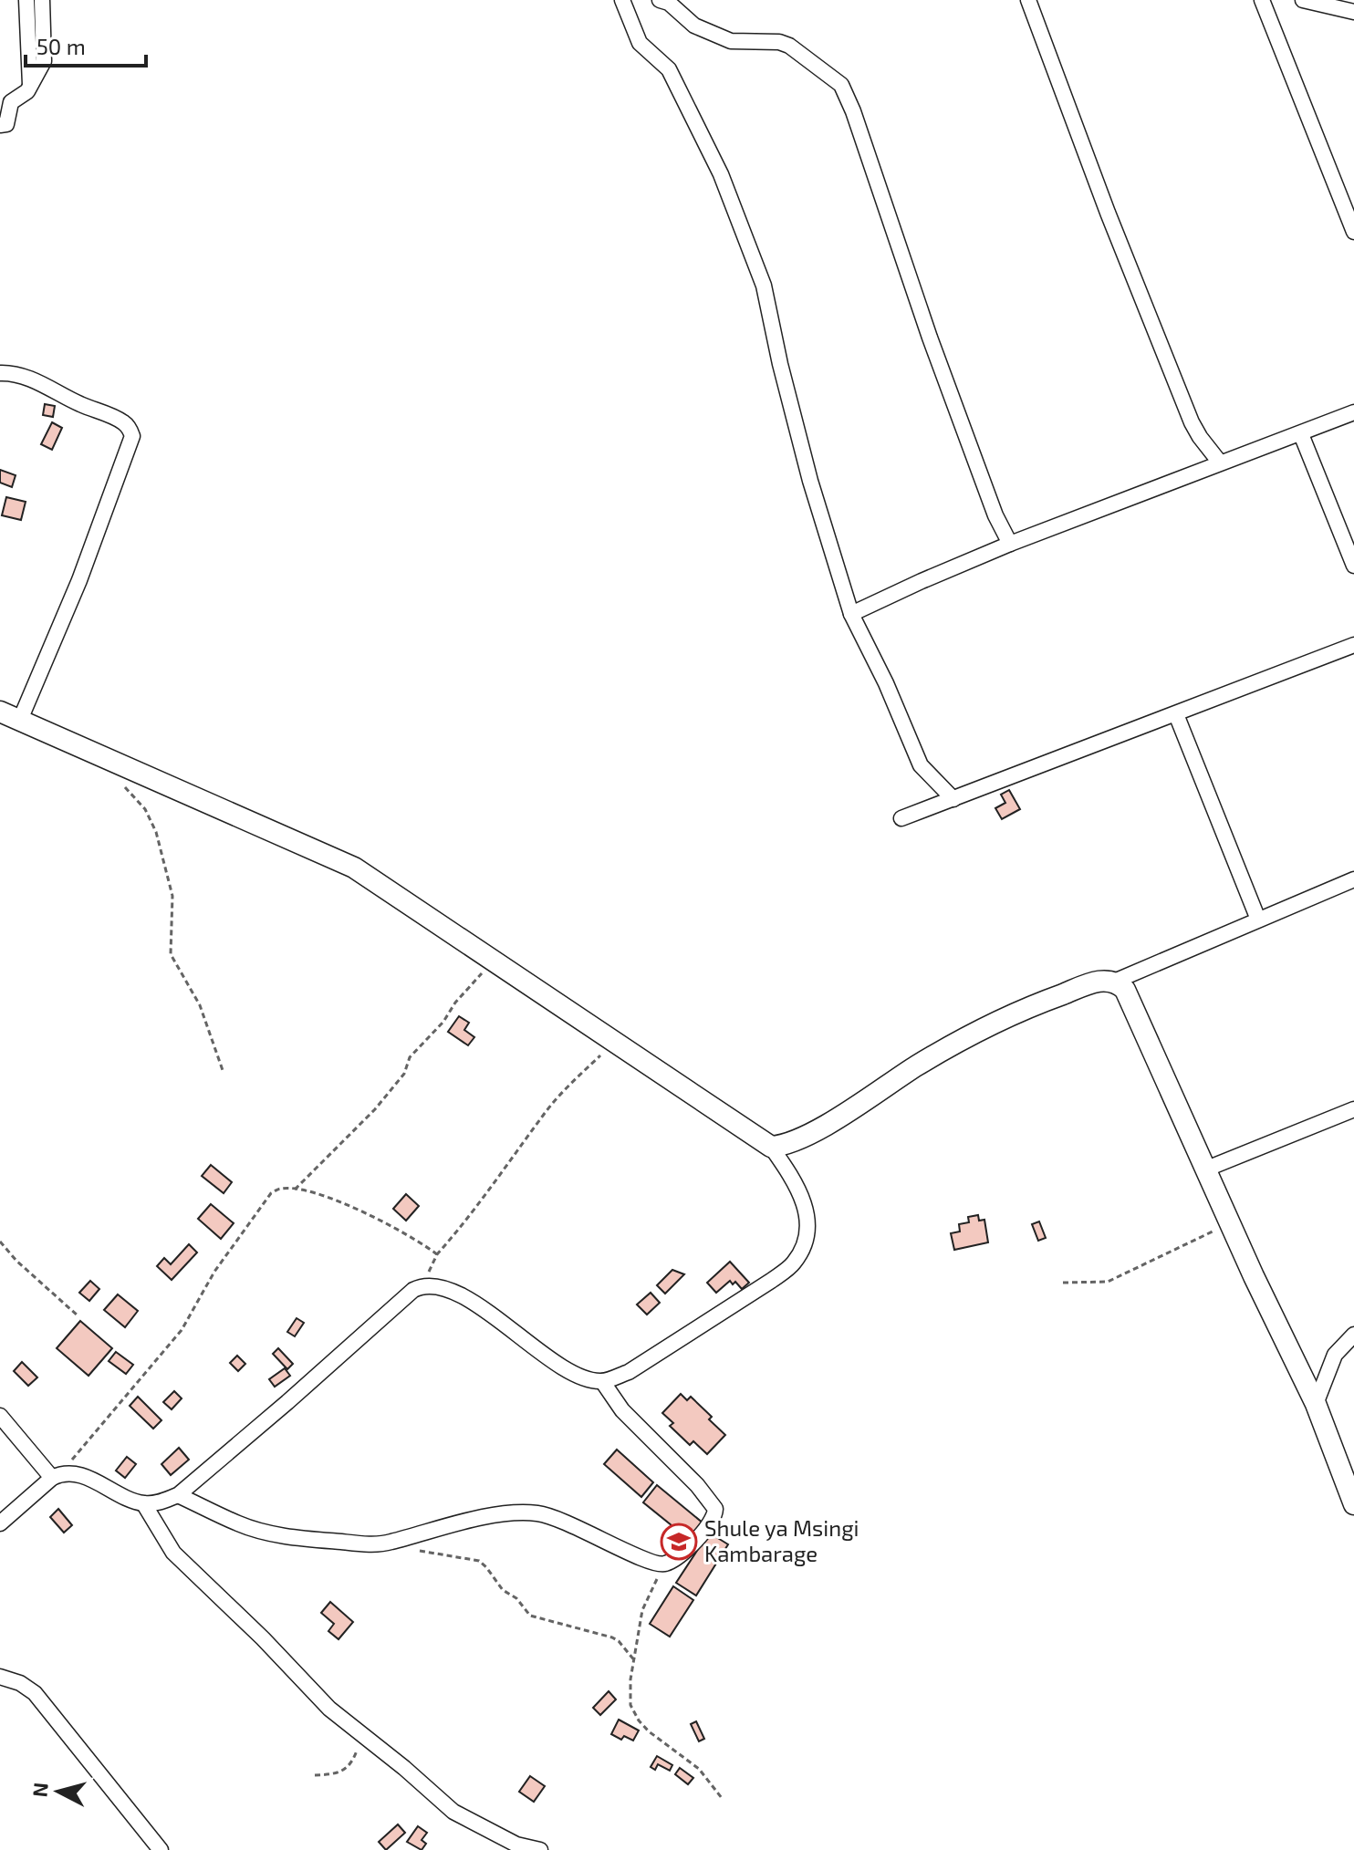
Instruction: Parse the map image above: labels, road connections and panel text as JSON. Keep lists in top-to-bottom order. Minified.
{"places":{"school or university":["Shule ya Msingi Kambarage"]},"scale_bar":"50 m","north":"left"}
